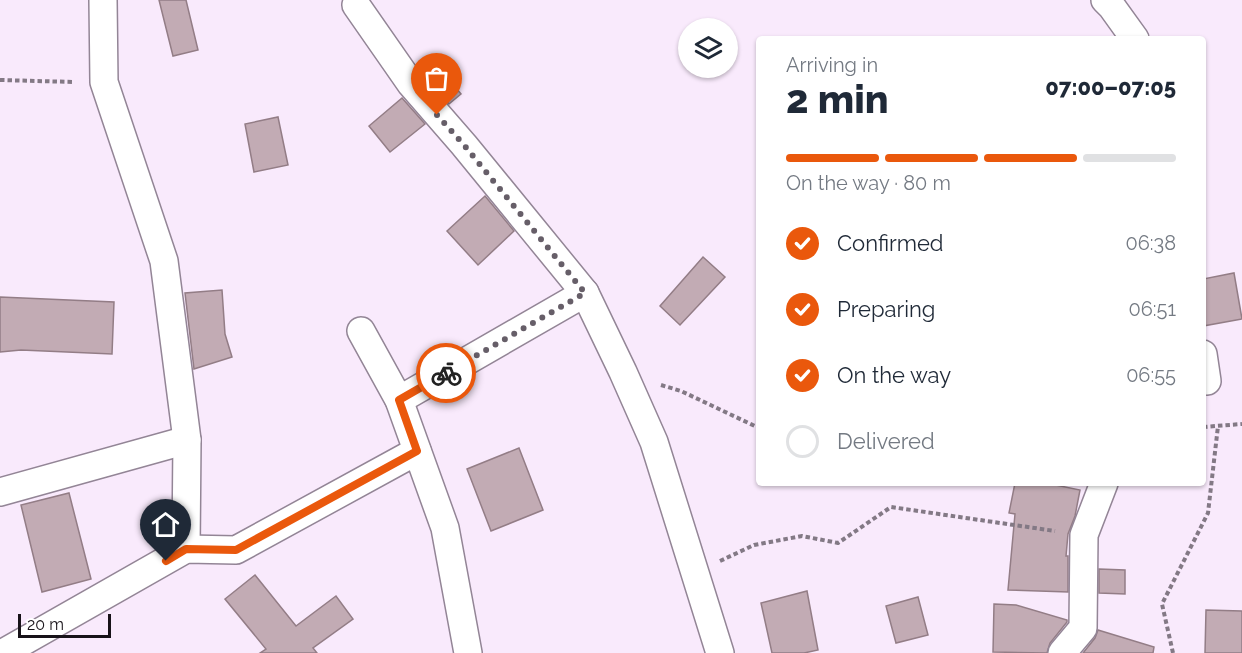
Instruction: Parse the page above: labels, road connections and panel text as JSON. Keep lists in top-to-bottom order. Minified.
{"scale_bar":"20 m","page":{"heading":["2 min","Arriving in","07:00–07:05"],"bar":"On the way · 80 m","list":[["Confirmed","06:38"],["Preparing","06:51"],["On the way","06:55"],"Delivered"],"scale":"20 m"}}
